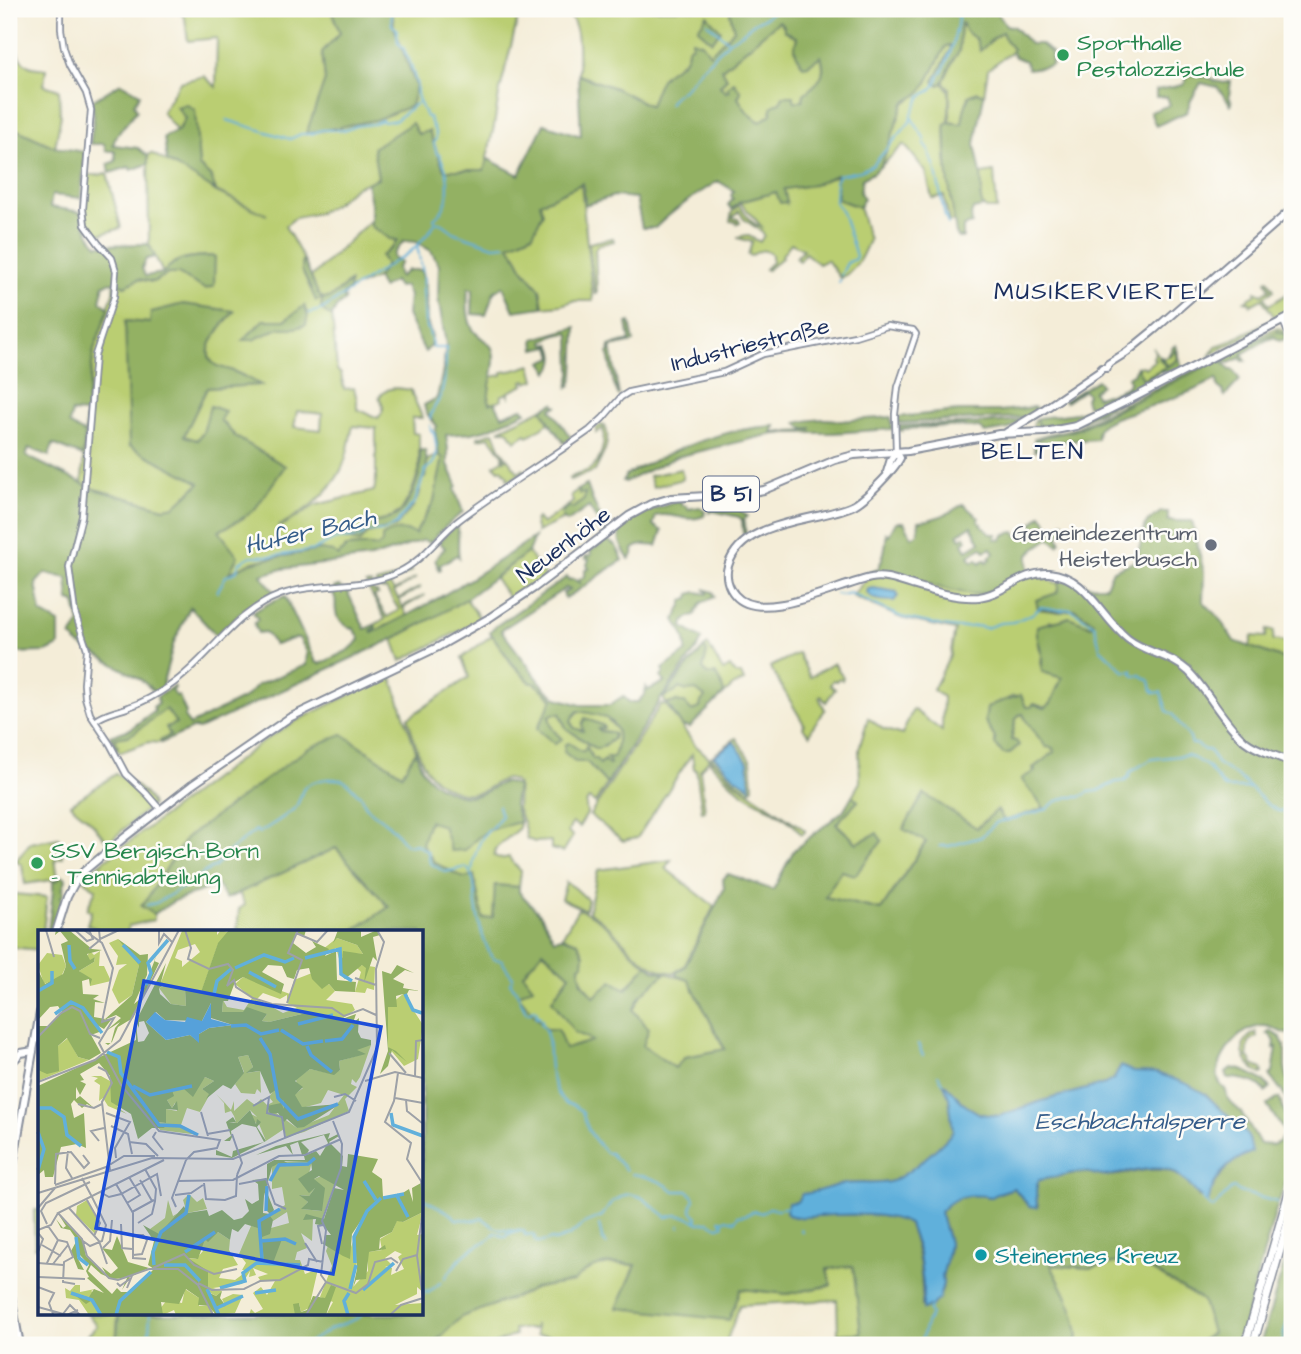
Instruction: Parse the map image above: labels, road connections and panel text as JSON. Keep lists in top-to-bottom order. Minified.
{"streets":{"main road":["B 51","Neuenhöhe"],"street":["Industriestraße"]},"crossings":[["Industriestraße","Neuenhöhe"],["B 51","Neuenhöhe"]],"districts":["MUSIKERVIERTEL","BELTEN"],"water":["Hufer Bach","Eschbachtalsperre"],"places":["Sporthalle Pestalozzischule","Gemeindezentrum Heisterbusch","SSV Bergisch-Born - Tennisabteilung","Steinernes Kreuz"]}
